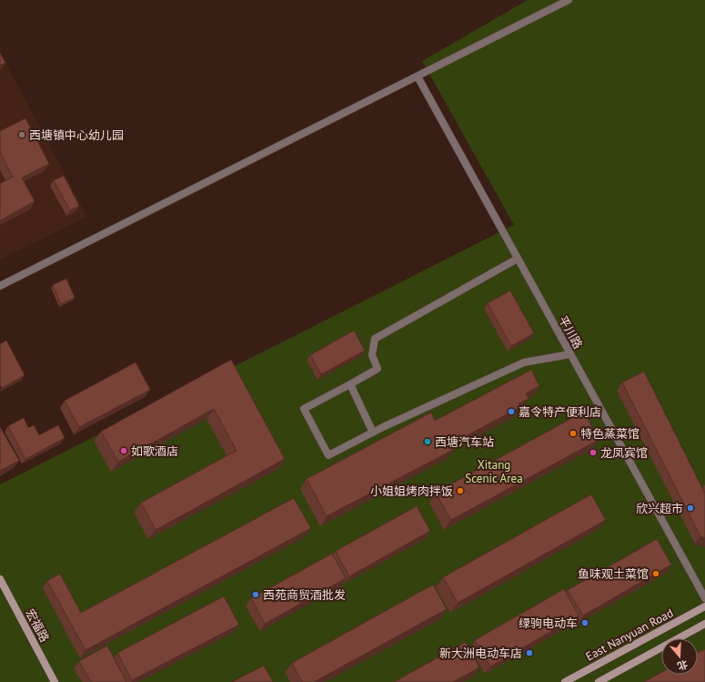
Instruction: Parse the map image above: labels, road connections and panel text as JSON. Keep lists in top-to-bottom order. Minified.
{"streets":{"main road":["宏福路","East Nanyuan Road"],"street":["平川路"]},"parks":["Xitang Scenic Area"],"places":["西塘镇中心幼儿园","嘉令特产便利店","特色蒸菜馆","西塘汽车站","如歌酒店","龙凤宾馆","小姐姐烤肉拌饭","欣兴超市","鱼味观土菜馆","西苑商贸酒批发","绿驹电动车","新大洲电动车店"],"north":"bottom"}
